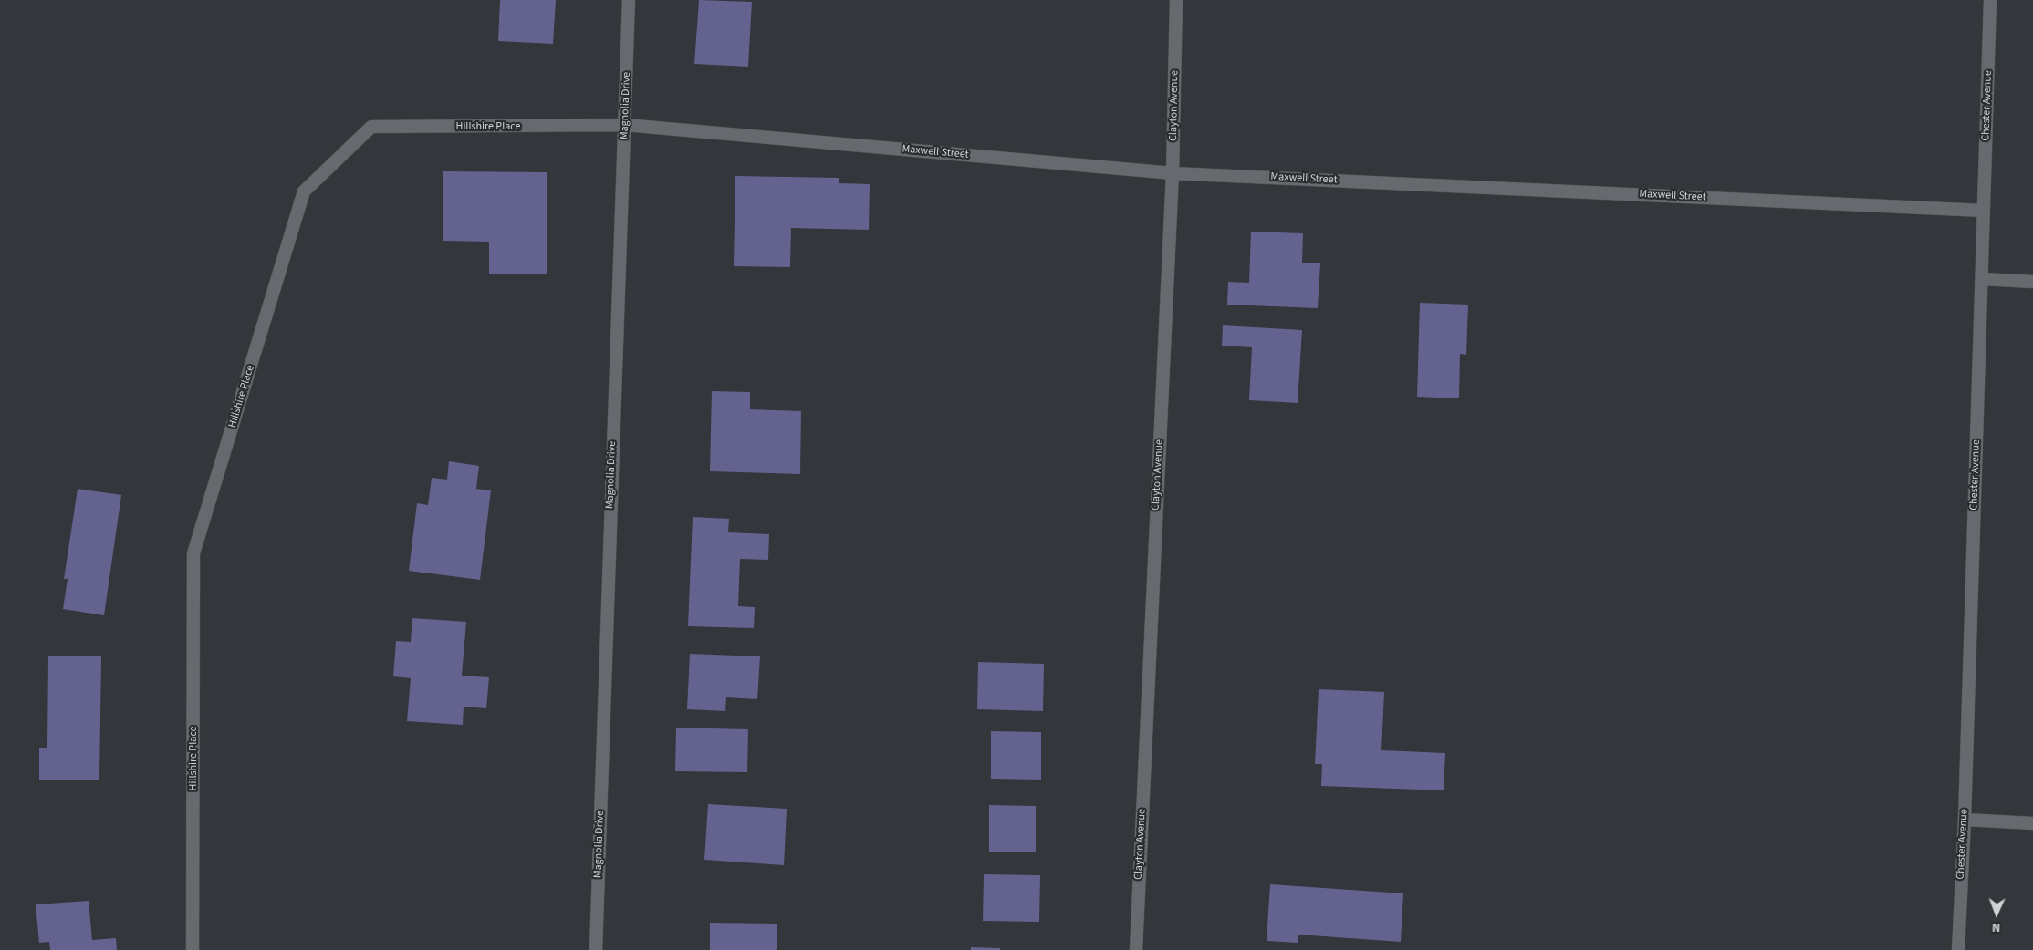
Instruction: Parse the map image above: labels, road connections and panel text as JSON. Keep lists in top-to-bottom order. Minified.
{"streets":{"street":["Magnolia Drive","Clayton Avenue","Chester Avenue","Hillshire Place","Maxwell Street"]},"crossings":[["Magnolia Drive","Hillshire Place"],["Magnolia Drive","Maxwell Street"],["Clayton Avenue","Maxwell Street"],["Chester Avenue","Maxwell Street"],["Hillshire Place","Maxwell Street"]],"north":"bottom"}
